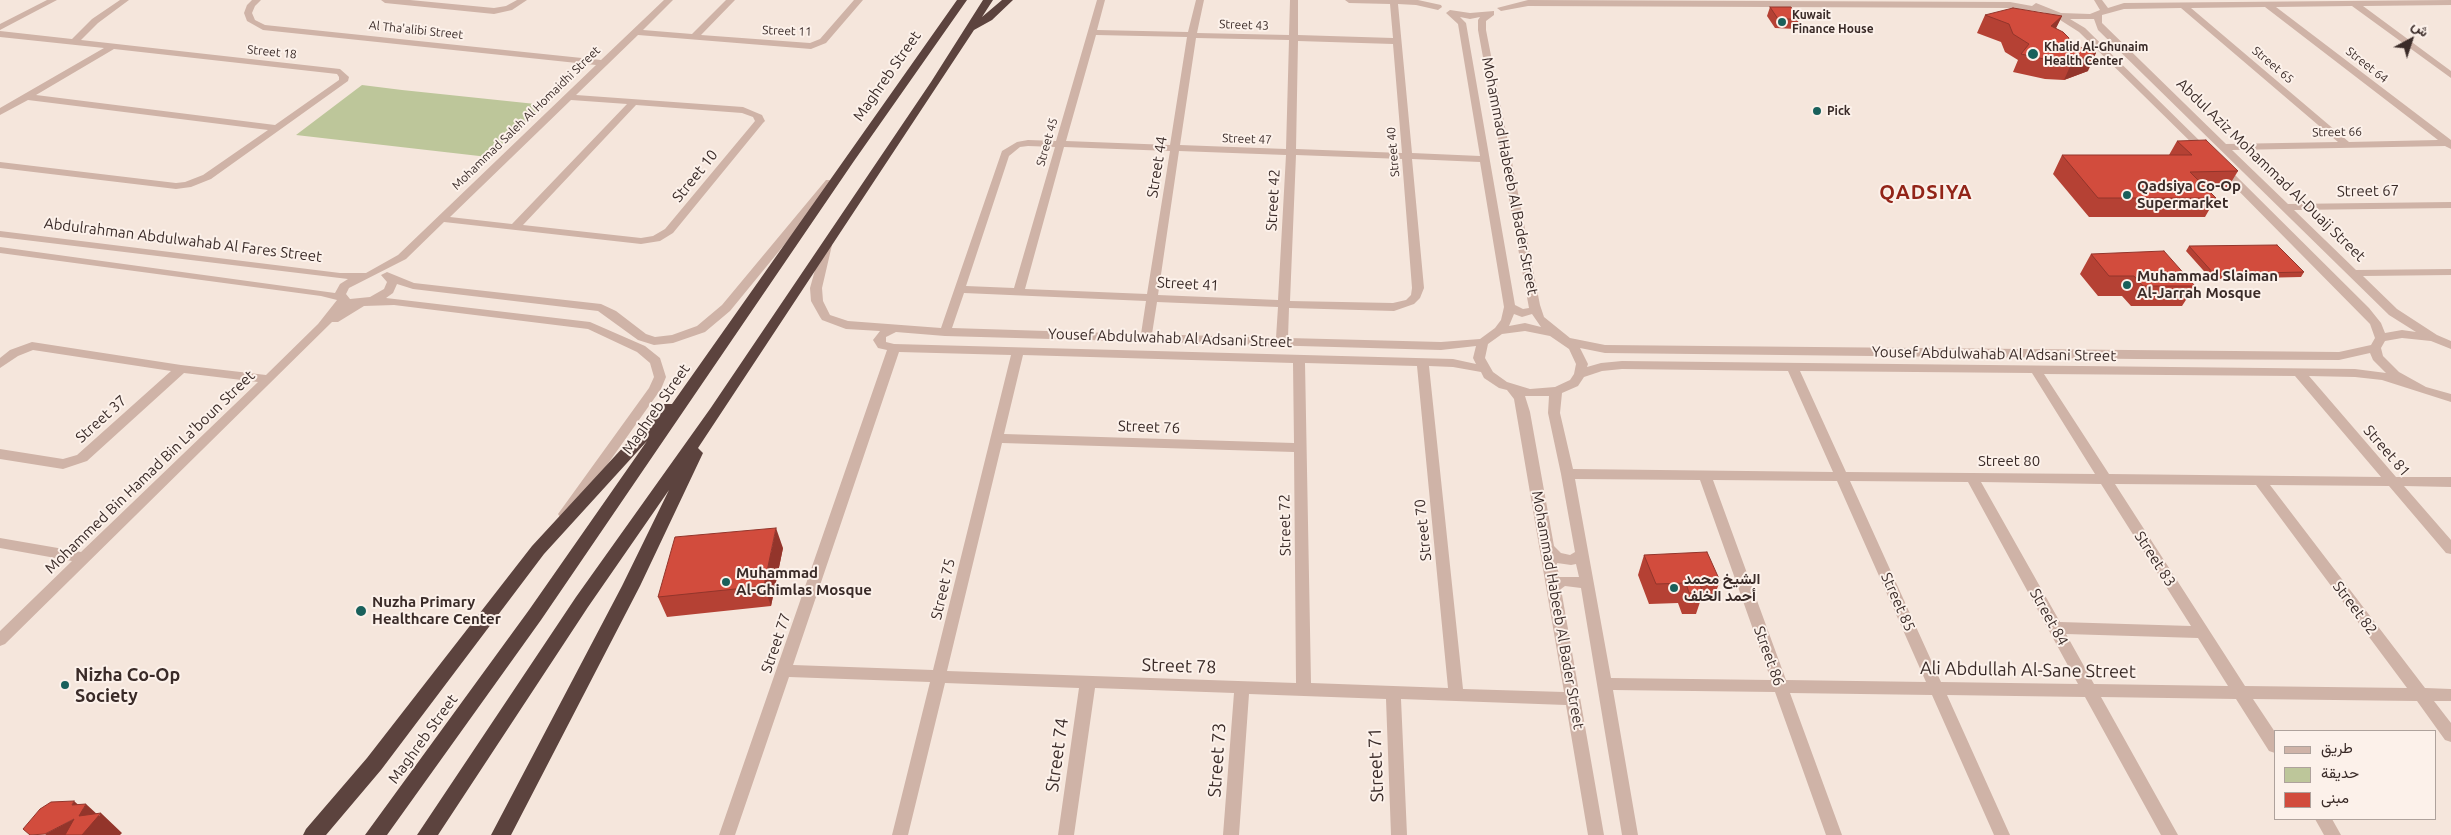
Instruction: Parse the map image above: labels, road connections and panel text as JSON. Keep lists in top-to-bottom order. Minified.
{"streets":{"highway":["Maghreb Street"],"street":["Street 43","Al Tha'alibi Street","Street 11","Street 18","Street 65","Street 64","Mohammad Saleh Al Homaidhi Street","Street 66","Street 47","Street 45","Street 40","Street 44","Abdul Aziz Mohammad Al-Duaij Street","Street 10","Mohammad Habeeb Al Bader Street","Street 67","Street 42","Abdulrahman Abdulwahab Al Fares Street","Street 41","Yousef Abdulwahab Al Adsani Street","Street 37","Street 76","Street 81","Street 80","Mohammed Bin Hamad Bin La'boun Street","Street 72","Street 70","Street 83","Street 75","Street 85","Street 82","Street 84","Street 77","Street 86","Street 78","Ali Abdullah Al-Sane Street","Street 74","Street 73","Street 71"]},"crossings":[["Street 43","Street 45"],["Street 43","Street 40"],["Street 43","Street 44"],["Street 43","Street 42"],["Al Tha'alibi Street","Mohammad Saleh Al Homaidhi Street"],["Street 11","Mohammad Saleh Al Homaidhi Street"],["Street 65","Street 66"],["Street 64","Street 66"],["Mohammad Saleh Al Homaidhi Street","Street 10"],["Mohammad Saleh Al Homaidhi Street","Abdulrahman Abdulwahab Al Fares Street"],["Mohammad Saleh Al Homaidhi Street","Mohammed Bin Hamad Bin La'boun Street"],["Street 66","Abdul Aziz Mohammad Al-Duaij Street"],["Street 47","Street 45"],["Street 47","Street 40"],["Street 47","Street 44"],["Street 47","Mohammad Habeeb Al Bader Street"],["Street 47","Street 42"],["Street 47","Street 41"],["Street 45","Street 41"],["Street 40","Street 41"],["Street 44","Street 41"],["Street 44","Yousef Abdulwahab Al Adsani Street"],["Abdul Aziz Mohammad Al-Duaij Street","Street 67"],["Abdul Aziz Mohammad Al-Duaij Street","Yousef Abdulwahab Al Adsani Street"],["Mohammad Habeeb Al Bader Street","Yousef Abdulwahab Al Adsani Street"],["Mohammad Habeeb Al Bader Street","Street 78"],["Street 42","Street 41"],["Street 42","Yousef Abdulwahab Al Adsani Street"],["Yousef Abdulwahab Al Adsani Street","Street 81"],["Yousef Abdulwahab Al Adsani Street","Street 72"],["Yousef Abdulwahab Al Adsani Street","Street 70"],["Yousef Abdulwahab Al Adsani Street","Street 83"],["Yousef Abdulwahab Al Adsani Street","Street 75"],["Yousef Abdulwahab Al Adsani Street","Street 85"],["Yousef Abdulwahab Al Adsani Street","Street 77"],["Street 76","Street 72"],["Street 76","Street 75"],["Street 81","Street 80"],["Street 80","Street 83"],["Street 80","Street 85"],["Street 80","Street 82"],["Street 80","Street 84"],["Street 80","Street 86"],["Street 72","Street 78"],["Street 70","Street 78"],["Street 83","Ali Abdullah Al-Sane Street"],["Street 75","Street 78"],["Street 85","Ali Abdullah Al-Sane Street"],["Street 82","Ali Abdullah Al-Sane Street"],["Street 84","Ali Abdullah Al-Sane Street"],["Street 77","Street 78"],["Street 86","Ali Abdullah Al-Sane Street"],["Street 78","Street 74"],["Street 78","Street 73"],["Street 78","Street 71"]],"districts":["QADSIYA"],"places":["Kuwait Finance House","Khalid Al-Ghunaim Health Center","Pick","Qadsiya Co-Op Supermarket","Muhammad Slaiman Al-Jarrah Mosque","Muhammad Al-Ghimlas Mosque","الشيخ محمد أحمد الخلف","Nuzha Primary Healthcare Center","Nizha Co-Op Society"],"legend":["طريق","حديقة","مبنى"],"north":"top right"}
